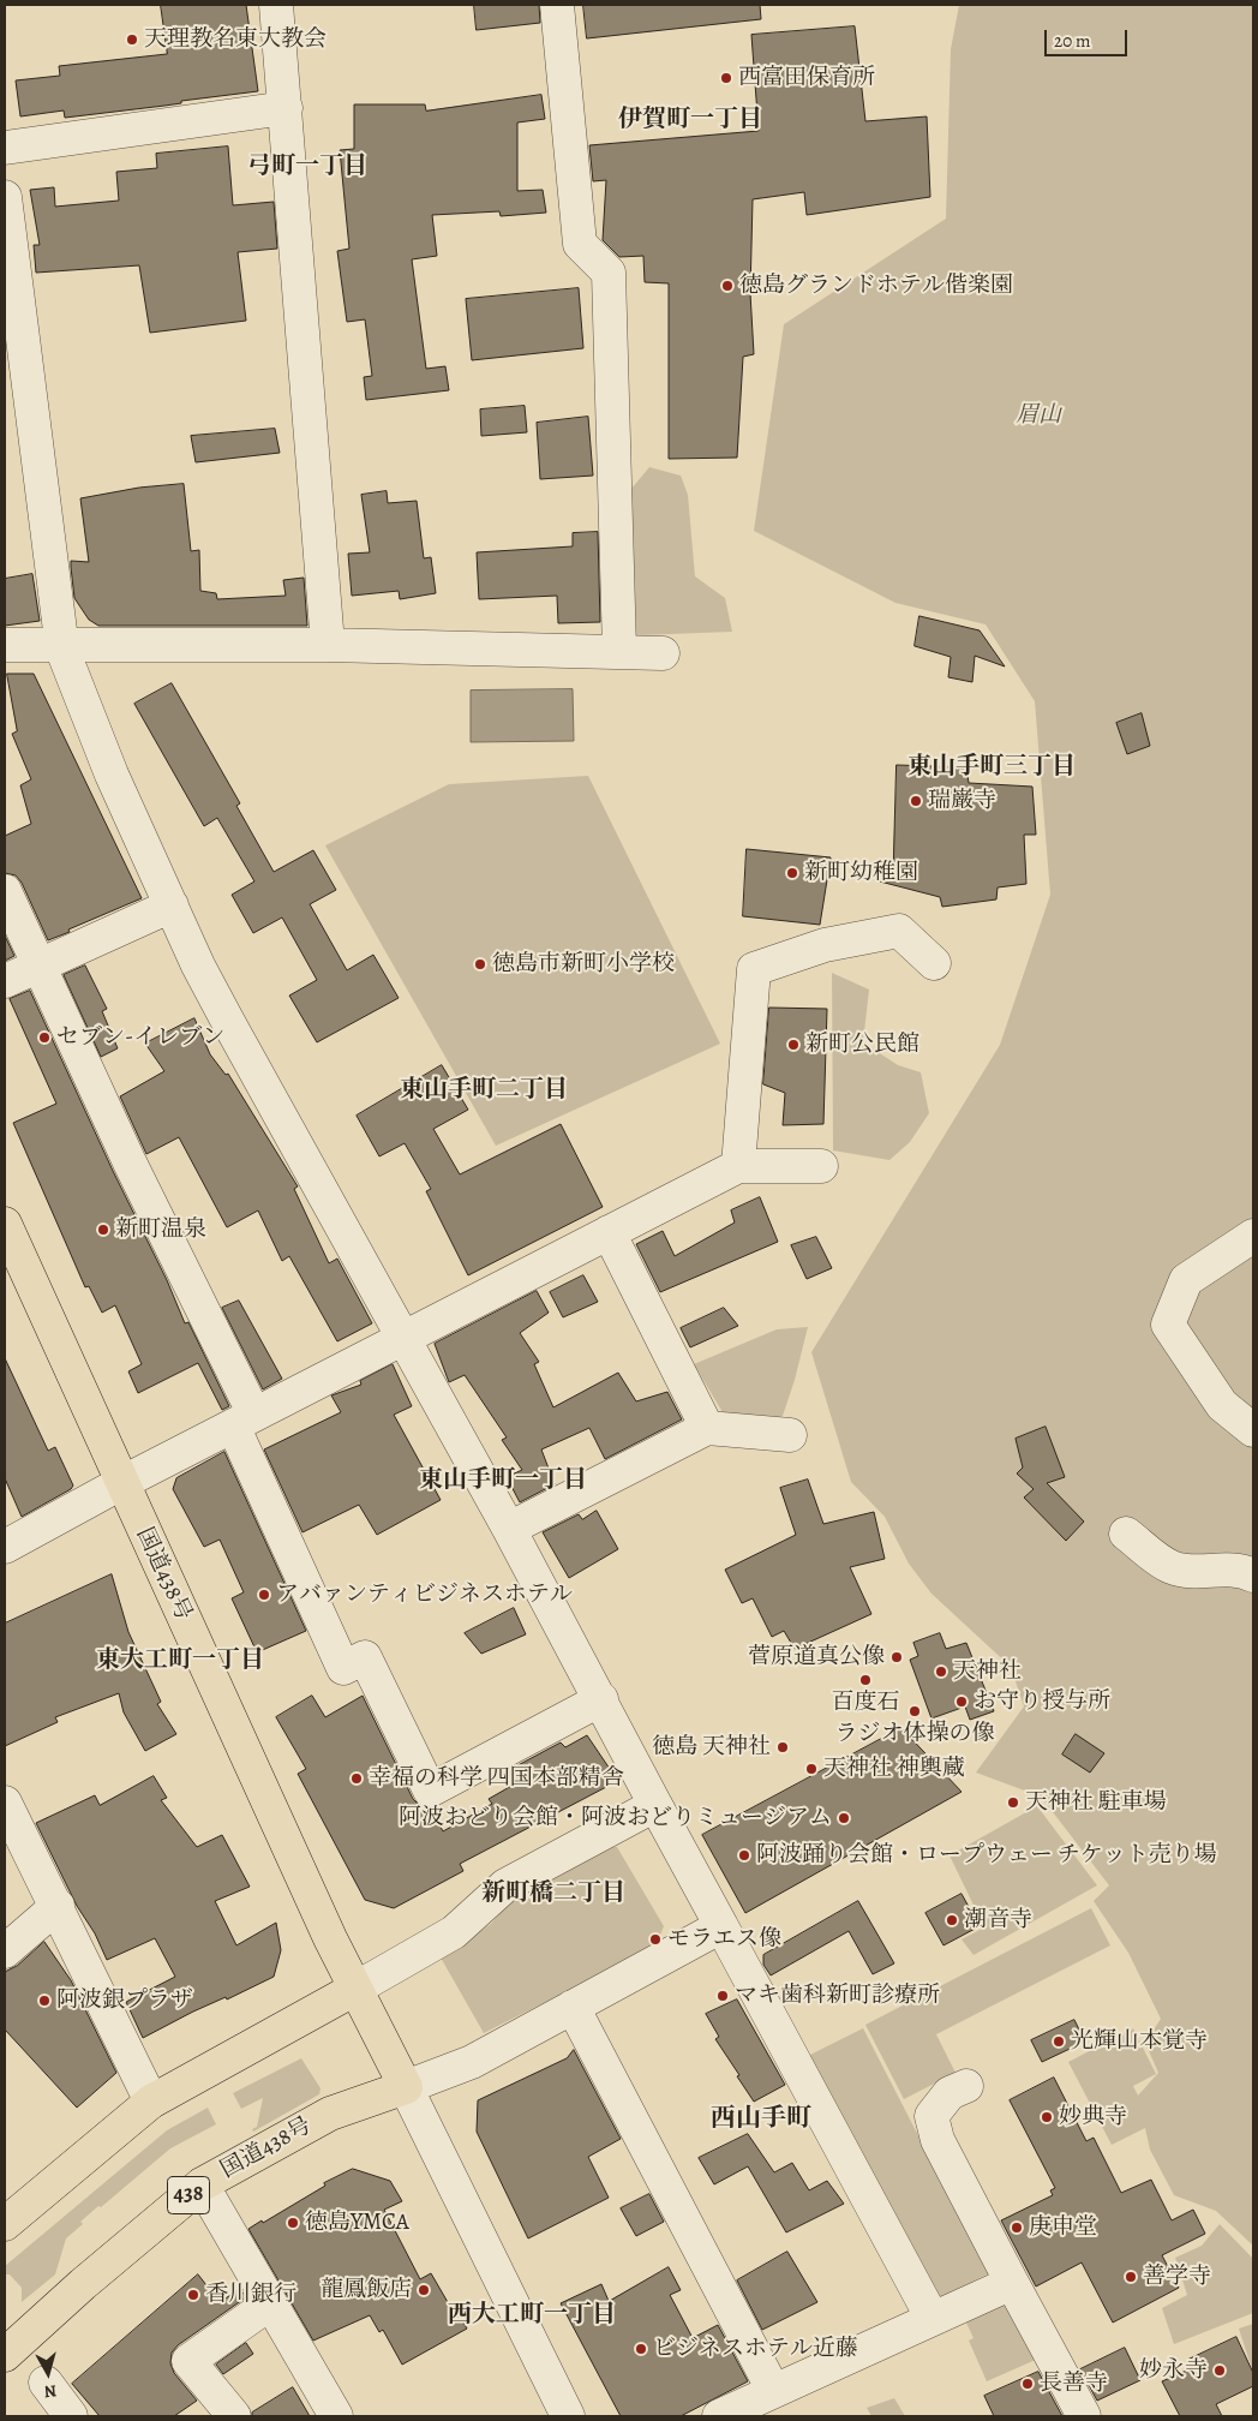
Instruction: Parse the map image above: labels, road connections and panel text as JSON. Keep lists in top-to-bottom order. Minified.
{"streets":{"highway":["国道438号","438"]},"districts":["伊賀町一丁目","弓町一丁目","東山手町三丁目","東山手町二丁目","東山手町一丁目","東大工町一丁目","新町橋二丁目","西山手町","西大工町一丁目"],"parks":["眉山"],"places":["天理教名東大教会","西富田保育所","徳島グランドホテル偕楽園","瑞巌寺","新町幼稚園","徳島市新町小学校","セブン-イレブン","新町公民館","新町温泉","アバァンティビジネスホテル","菅原道真公像","天神社","百度石","お守り授与所","ラジオ体操の像","徳島 天神社","天神社 神輿蔵","幸福の科学 四国本部精舎","天神社 駐車場","阿波おどり会館・阿波おどりミュージアム","阿波踊り会館・ロープウェー チケット売り場","潮音寺","モラエス像","マキ歯科新町診療所","阿波銀プラザ","光輝山本覚寺","妙典寺","徳島YMCA","庚申堂","善学寺","龍鳳飯店","香川銀行","ビジネスホテル近藤","妙永寺","長善寺"],"scale_bar":"20 m","north":"bottom"}
